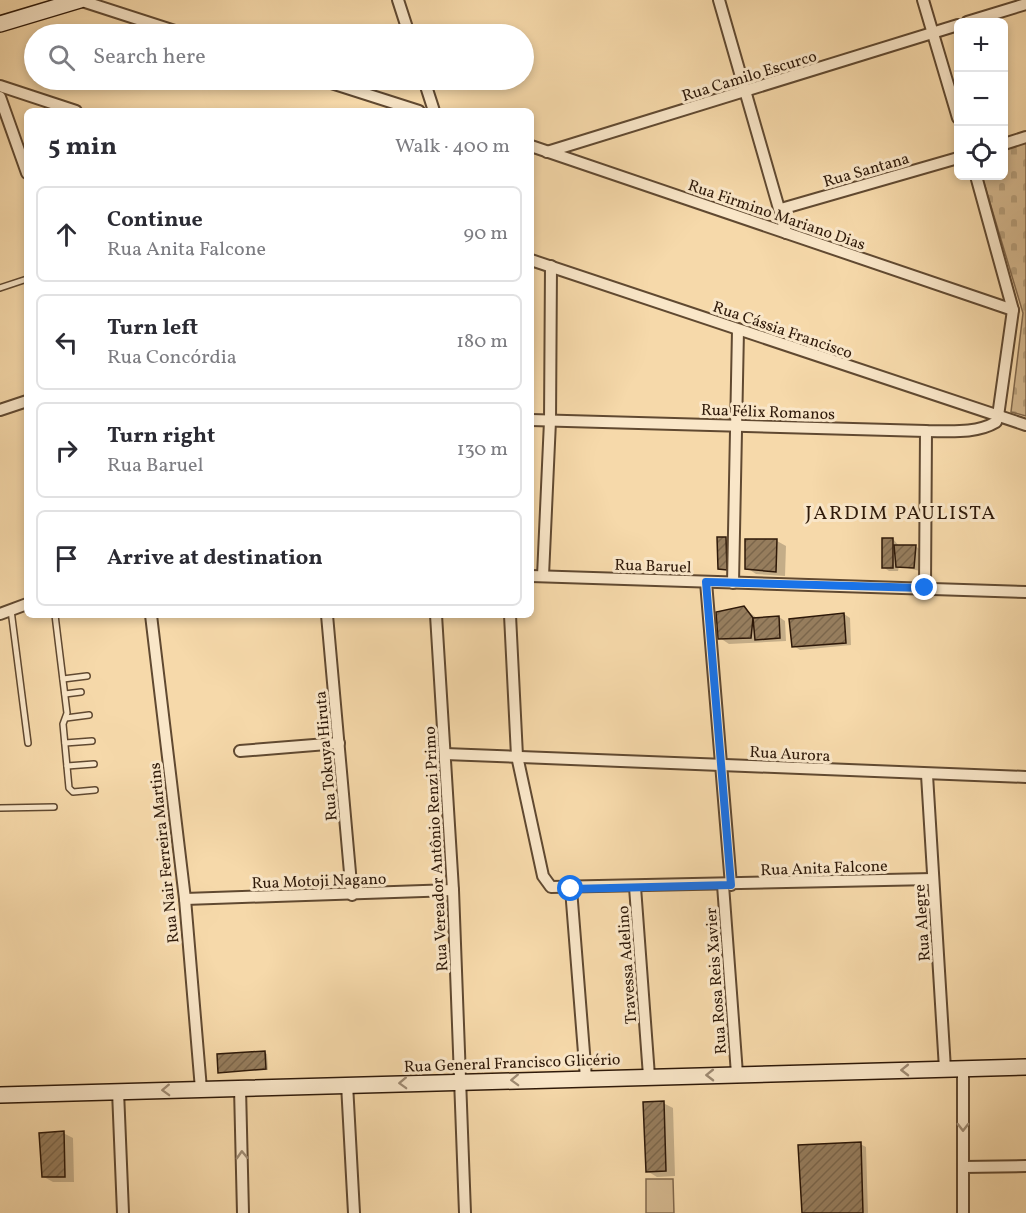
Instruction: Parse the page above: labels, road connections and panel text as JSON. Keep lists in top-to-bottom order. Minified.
{"streets":{"main road":["Rua General Francisco Glicério"],"street":["Rua Camilo Escurco","Rua Santana","Rua Firmino Mariano Dias","Rua Cássia Francisco","Rua Félix Romanos","Rua Baruel","Rua Aurora","Rua Tokuya Hiruta","Rua Vereador Antônio Renzi Primo","Rua Nair Ferreira Martins","Rua Anita Falcone","Rua Motoji Nagano","Rua Alegre","Travessa Adelino","Rua Rosa Reis Xavier"]},"crossings":[["Rua Camilo Escurco","Rua Firmino Mariano Dias"],["Rua Cássia Francisco","Rua Félix Romanos"],["Rua Baruel","Rua Rosa Reis Xavier"],["Rua Aurora","Rua Vereador Antônio Renzi Primo"],["Rua Aurora","Rua Alegre"],["Rua Aurora","Rua Rosa Reis Xavier"],["Rua Tokuya Hiruta","Rua Motoji Nagano"],["Rua Vereador Antônio Renzi Primo","Rua Motoji Nagano"],["Rua Vereador Antônio Renzi Primo","Rua General Francisco Glicério"],["Rua Nair Ferreira Martins","Rua Motoji Nagano"],["Rua Nair Ferreira Martins","Rua General Francisco Glicério"],["Rua Anita Falcone","Rua Alegre"],["Rua Anita Falcone","Travessa Adelino"],["Rua Anita Falcone","Rua Rosa Reis Xavier"],["Rua Alegre","Rua General Francisco Glicério"],["Travessa Adelino","Rua General Francisco Glicério"],["Rua Rosa Reis Xavier","Rua General Francisco Glicério"]],"one_way":["Rua General Francisco Glicério"],"districts":["JARDIM PAULISTA"],"page":{"map_buttons":["+","−"],"search":"Search here","heading":["5 min","Walk · 400 m"],"list":[["Continue","Rua Anita Falcone","90 m"],["Turn left","Rua Concórdia","180 m"],["Turn right","Rua Baruel","130 m"],"Arrive at destination"]}}
